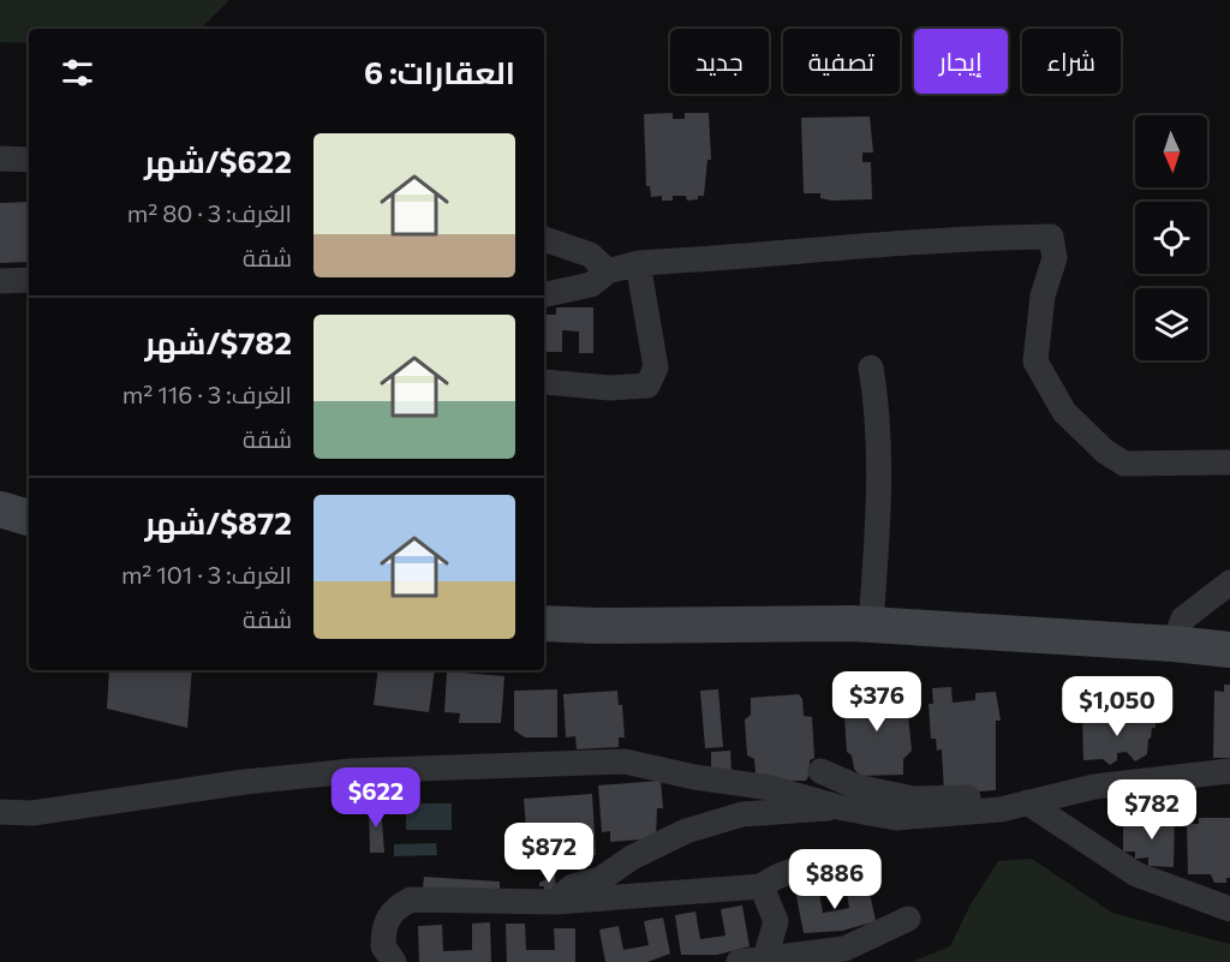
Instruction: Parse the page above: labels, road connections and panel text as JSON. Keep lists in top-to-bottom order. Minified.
{"north":"bottom","page":{"chip":["شراء","إيجار","تصفية","جديد"],"heading":"العقارات: 6","list":[{"name":"$622/شهر","note":"الغرف: 3 · 80 m² · شقة"},{"name":"$782/شهر","note":"الغرف: 3 · 116 m² · شقة"},{"name":"$872/شهر","note":"الغرف: 3 · 101 m² · شقة"}],"price":["$376","$1,050","$622","$782","$872","$886"]}}
